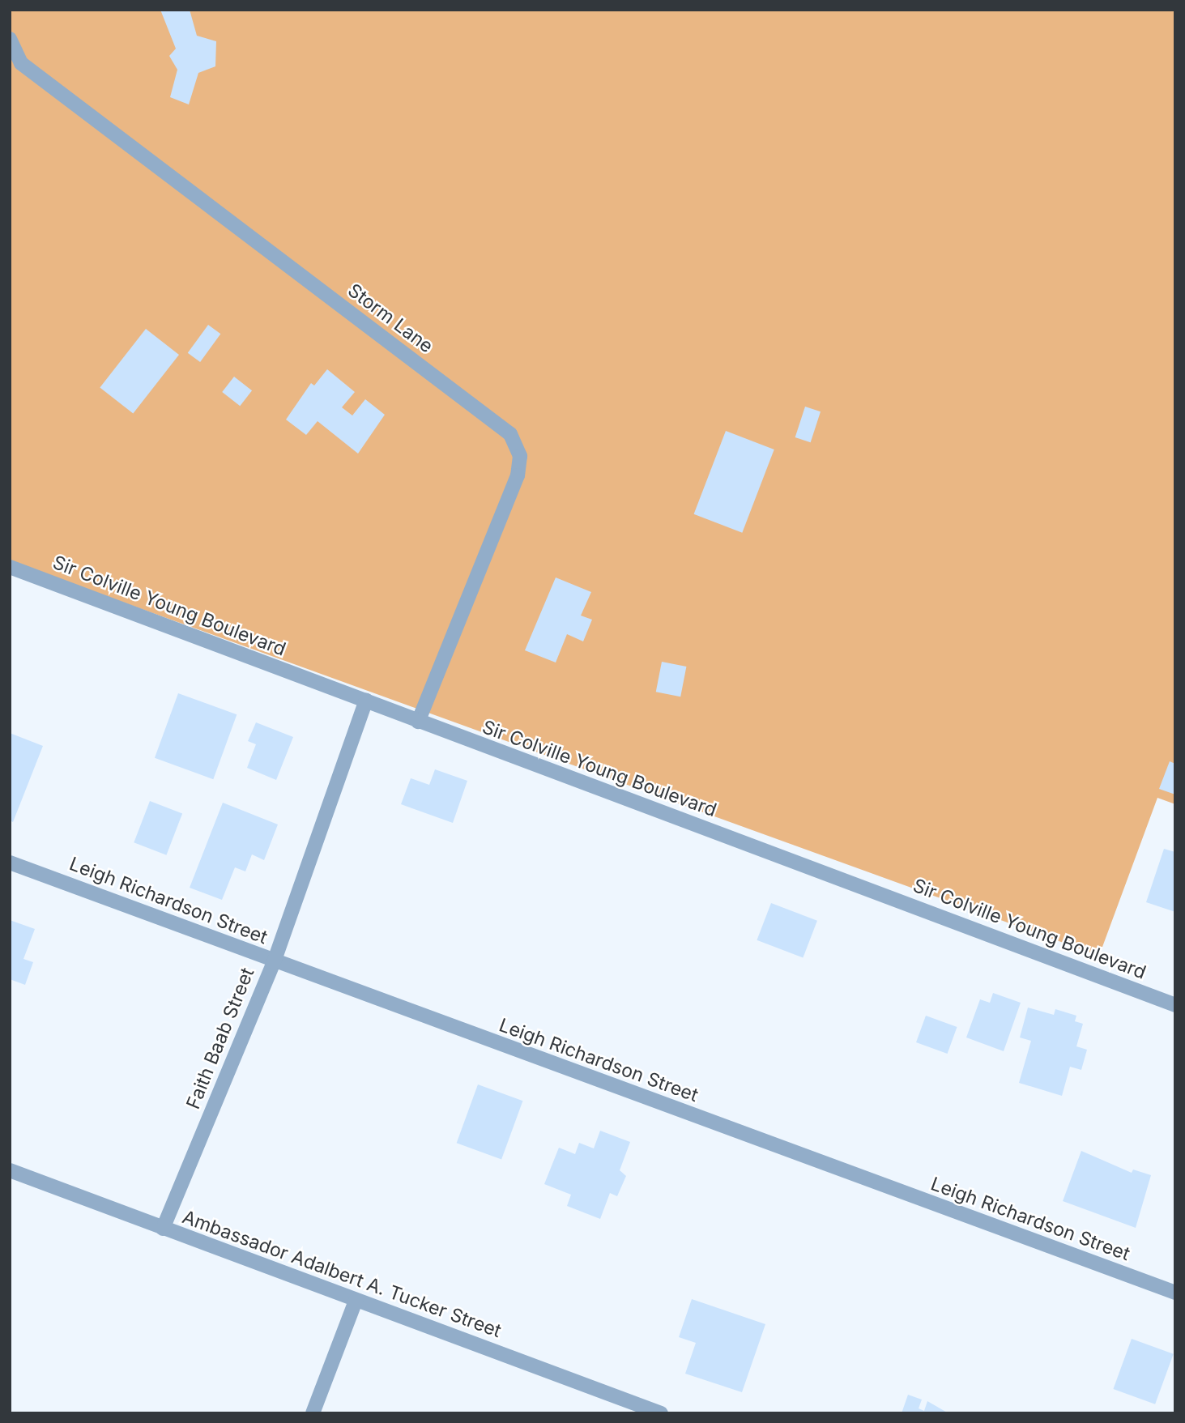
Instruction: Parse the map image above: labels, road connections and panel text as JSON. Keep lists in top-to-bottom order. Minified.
{"streets":{"street":["Storm Lane","Sir Colville Young Boulevard","Leigh Richardson Street","Faith Baab Street","Ambassador Adalbert A. Tucker Street"]},"crossings":[["Storm Lane","Sir Colville Young Boulevard"],["Sir Colville Young Boulevard","Faith Baab Street"],["Leigh Richardson Street","Faith Baab Street"],["Faith Baab Street","Ambassador Adalbert A. Tucker Street"]]}
